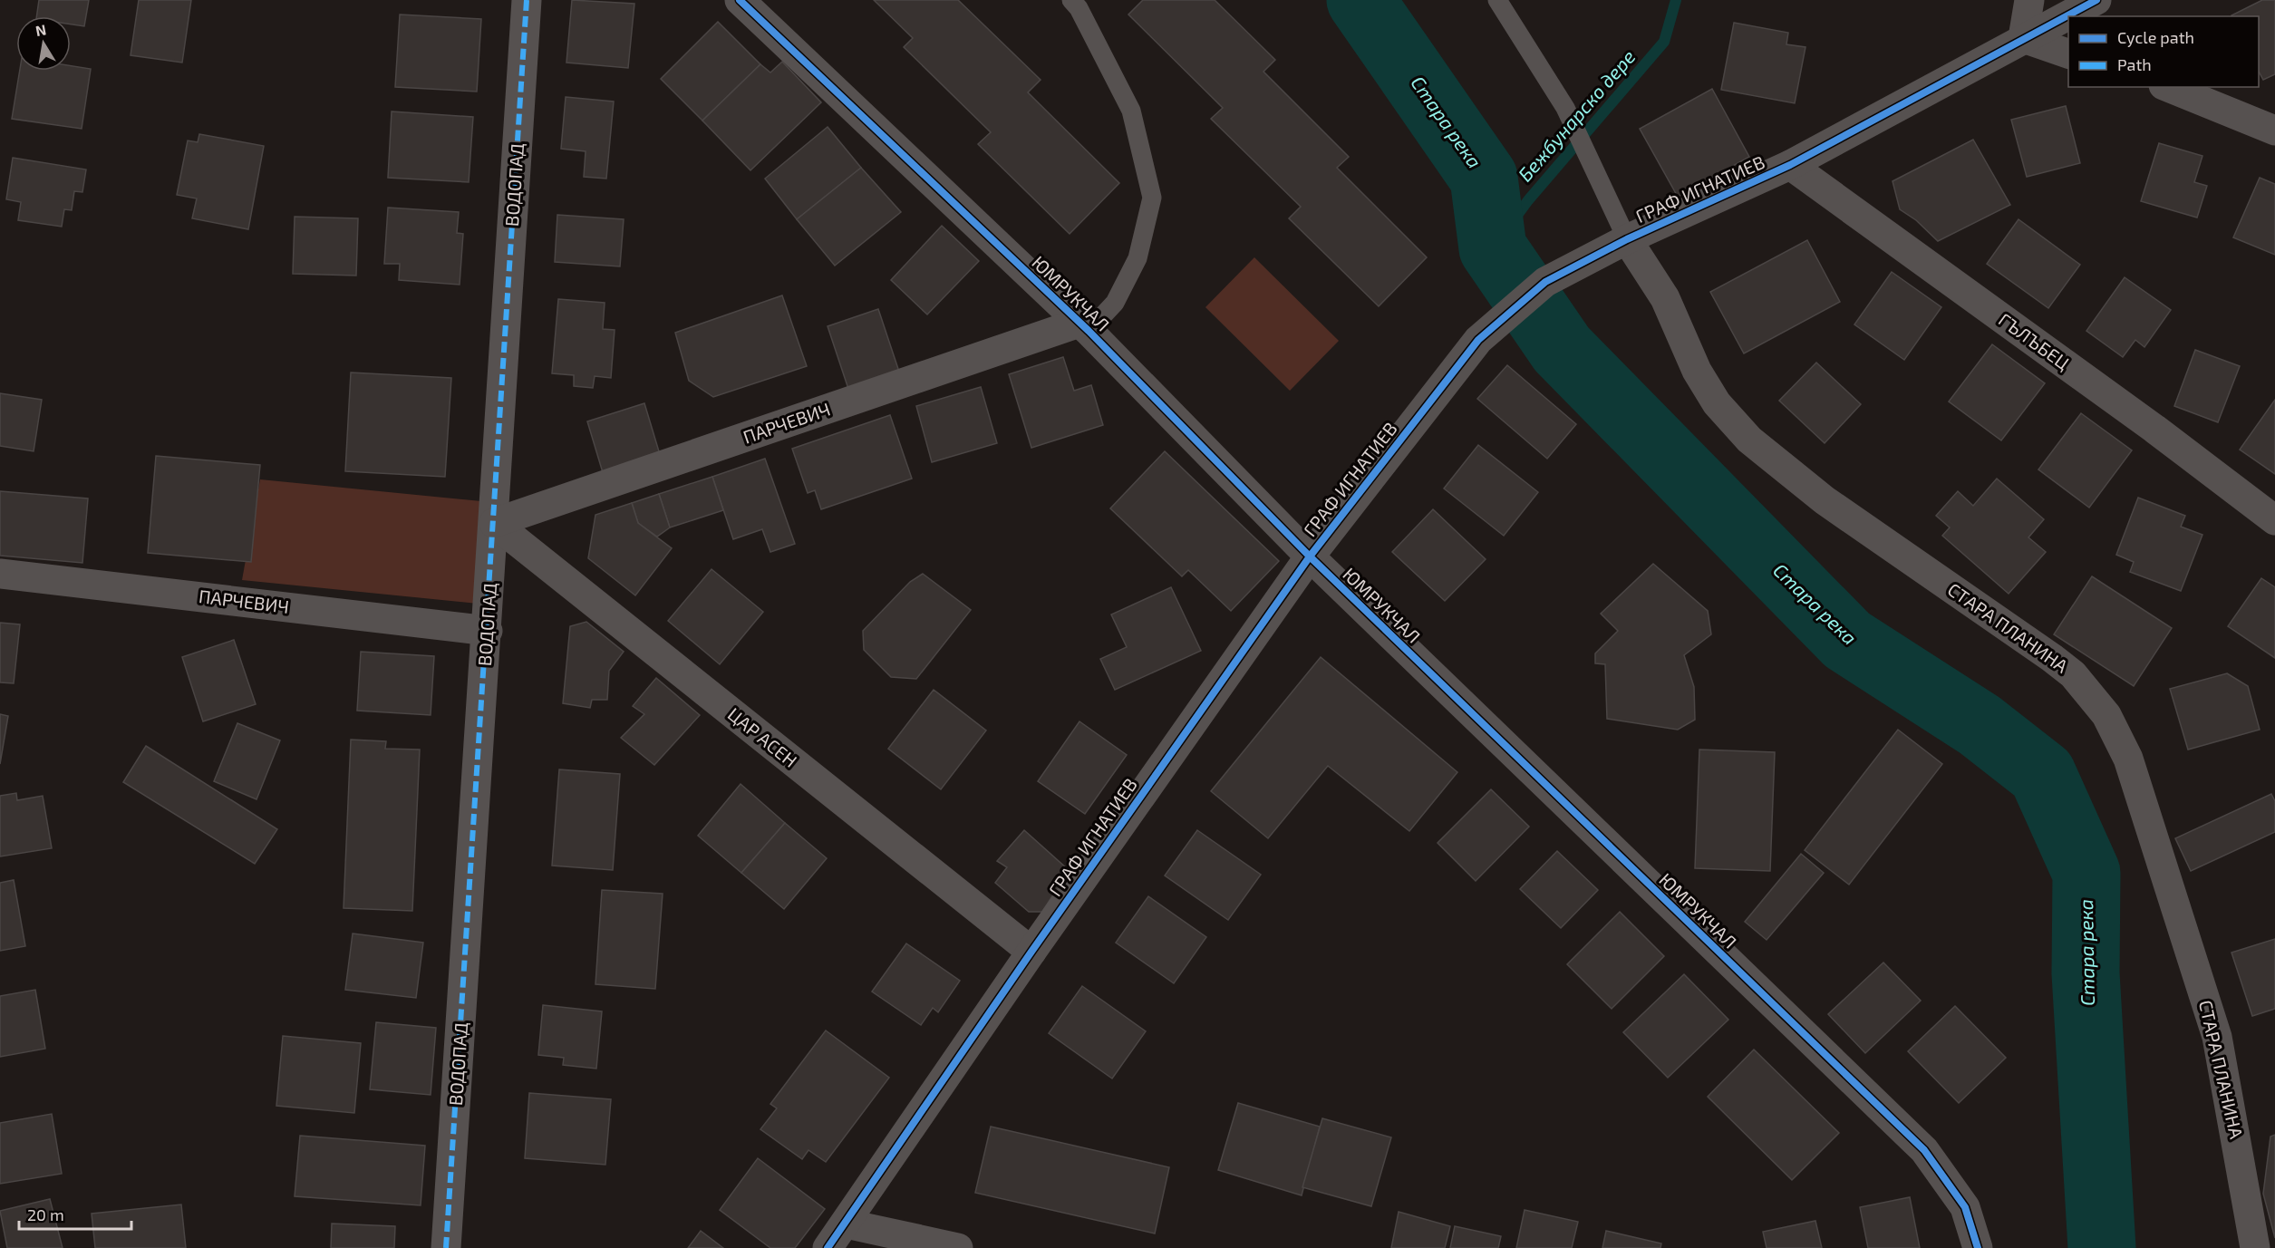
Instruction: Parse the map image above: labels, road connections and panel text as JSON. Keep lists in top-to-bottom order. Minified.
{"streets":{"street":["ВОДОПАД","ГРАФ ИГНАТИЕВ","ЮМРУКЧАЛ","ГЪЛЪБЕЦ","ПАРЧЕВИЧ","СТАРА ПЛАНИНА","ЦАР АСЕН"]},"crossings":[["ВОДОПАД","ПАРЧЕВИЧ"],["ВОДОПАД","ЦАР АСЕН"],["ГРАФ ИГНАТИЕВ","ЮМРУКЧАЛ"],["ГРАФ ИГНАТИЕВ","ГЪЛЪБЕЦ"],["ГРАФ ИГНАТИЕВ","СТАРА ПЛАНИНА"],["ГРАФ ИГНАТИЕВ","ЦАР АСЕН"],["ЮМРУКЧАЛ","ПАРЧЕВИЧ"],["ПАРЧЕВИЧ","ЦАР АСЕН"]],"water":["Бежбунарско дере","Стара река"],"legend":["Cycle path","Path"],"scale_bar":"20 m","north":"top"}
